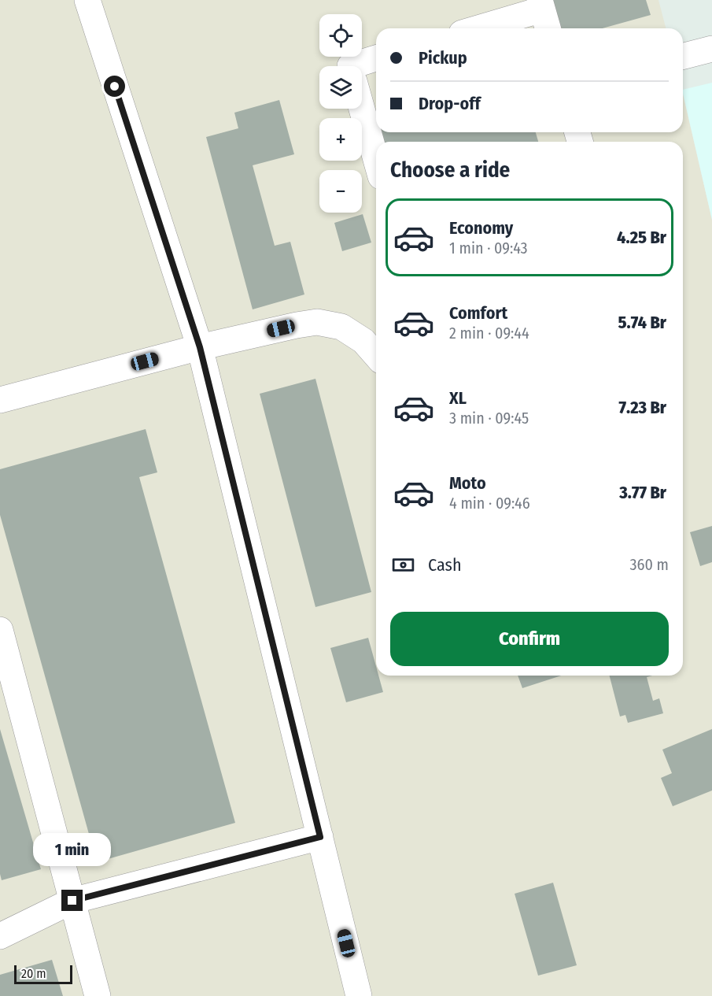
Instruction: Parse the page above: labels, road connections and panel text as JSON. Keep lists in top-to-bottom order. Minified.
{"scale_bar":"20 m","page":{"map_buttons":["+","−"],"banner":["Pickup","Drop-off"],"heading":"Choose a ride","list":[{"name":"Economy","note":"1 min · 09:43","value":"4.25 Br"},{"name":"Comfort","note":"2 min · 09:44","value":"5.74 Br"},{"name":"XL","note":"3 min · 09:45","value":"7.23 Br"},{"name":"Moto","note":"4 min · 09:46","value":"3.77 Br"}],"pay":["Cash","360 m"],"buttons":"Confirm","bubble":"1 min","scale":"20 m"}}
